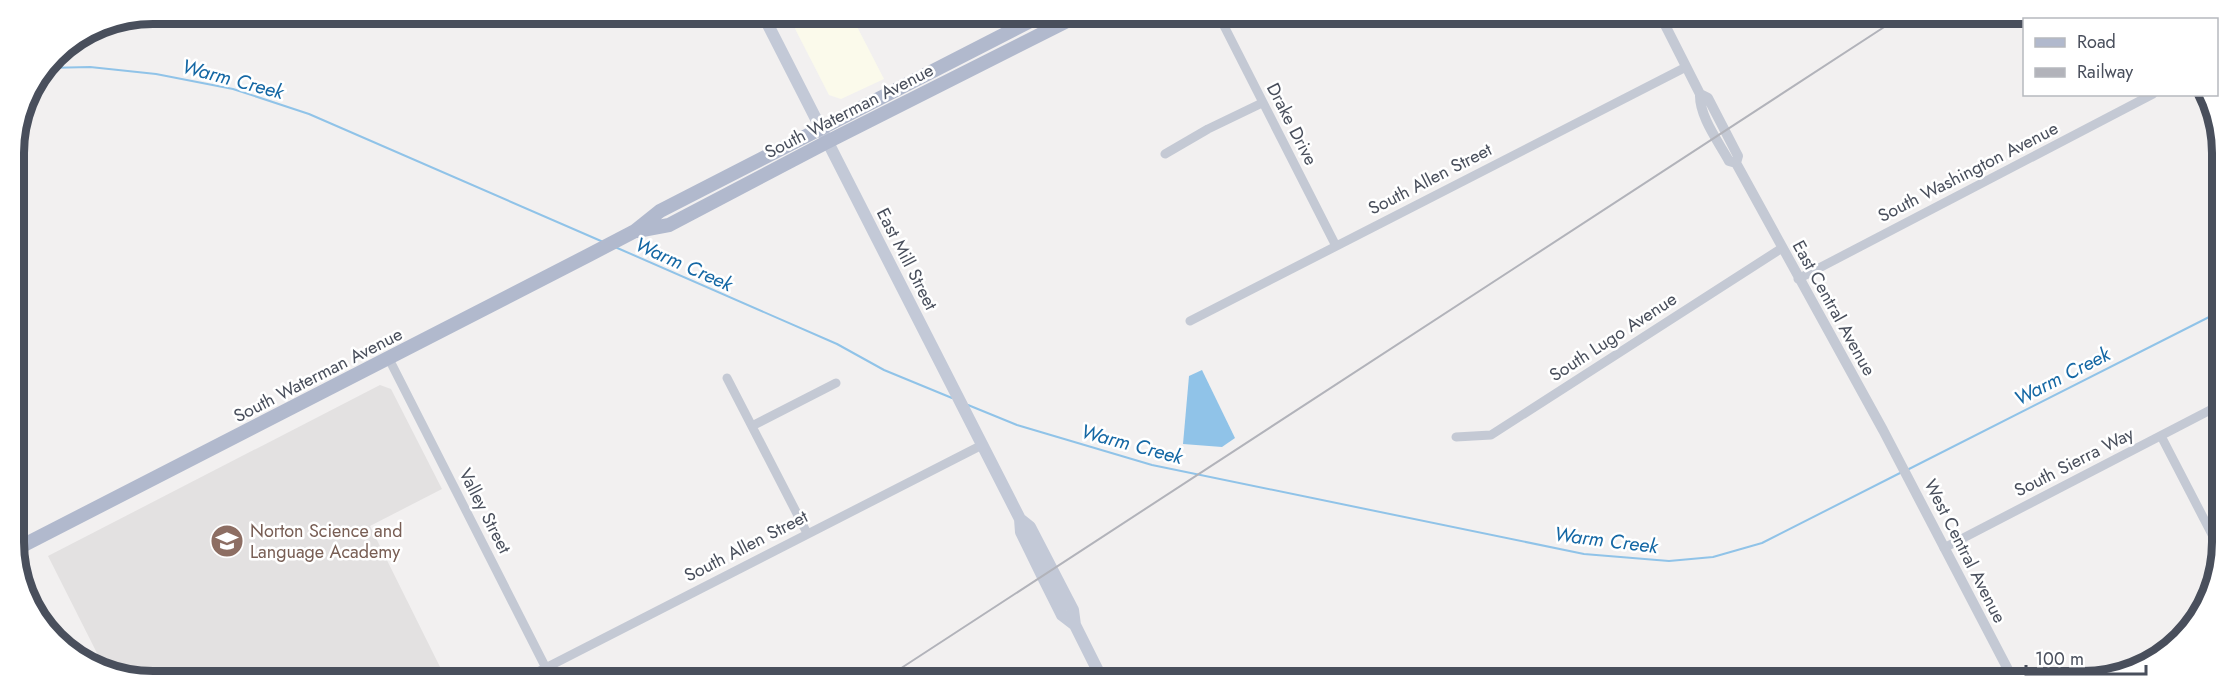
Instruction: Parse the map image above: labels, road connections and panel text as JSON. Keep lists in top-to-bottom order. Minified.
{"streets":{"main road":["South Waterman Avenue","East Mill Street"],"street":["Drake Drive","South Washington Avenue","South Allen Street","East Central Avenue","South Lugo Avenue","South Sierra Way","Valley Street","West Central Avenue"]},"crossings":[["South Waterman Avenue","East Mill Street"],["South Waterman Avenue","Valley Street"],["Drake Drive","South Allen Street"],["South Washington Avenue","East Central Avenue"],["South Allen Street","East Mill Street"],["South Allen Street","East Central Avenue"],["South Allen Street","Valley Street"],["East Central Avenue","South Lugo Avenue"],["East Central Avenue","West Central Avenue"],["South Sierra Way","West Central Avenue"]],"water":["Warm Creek"],"places":{"school or university":["Norton Science and Language Academy"]},"legend":["Road","Railway"],"scale_bar":"100 m"}
